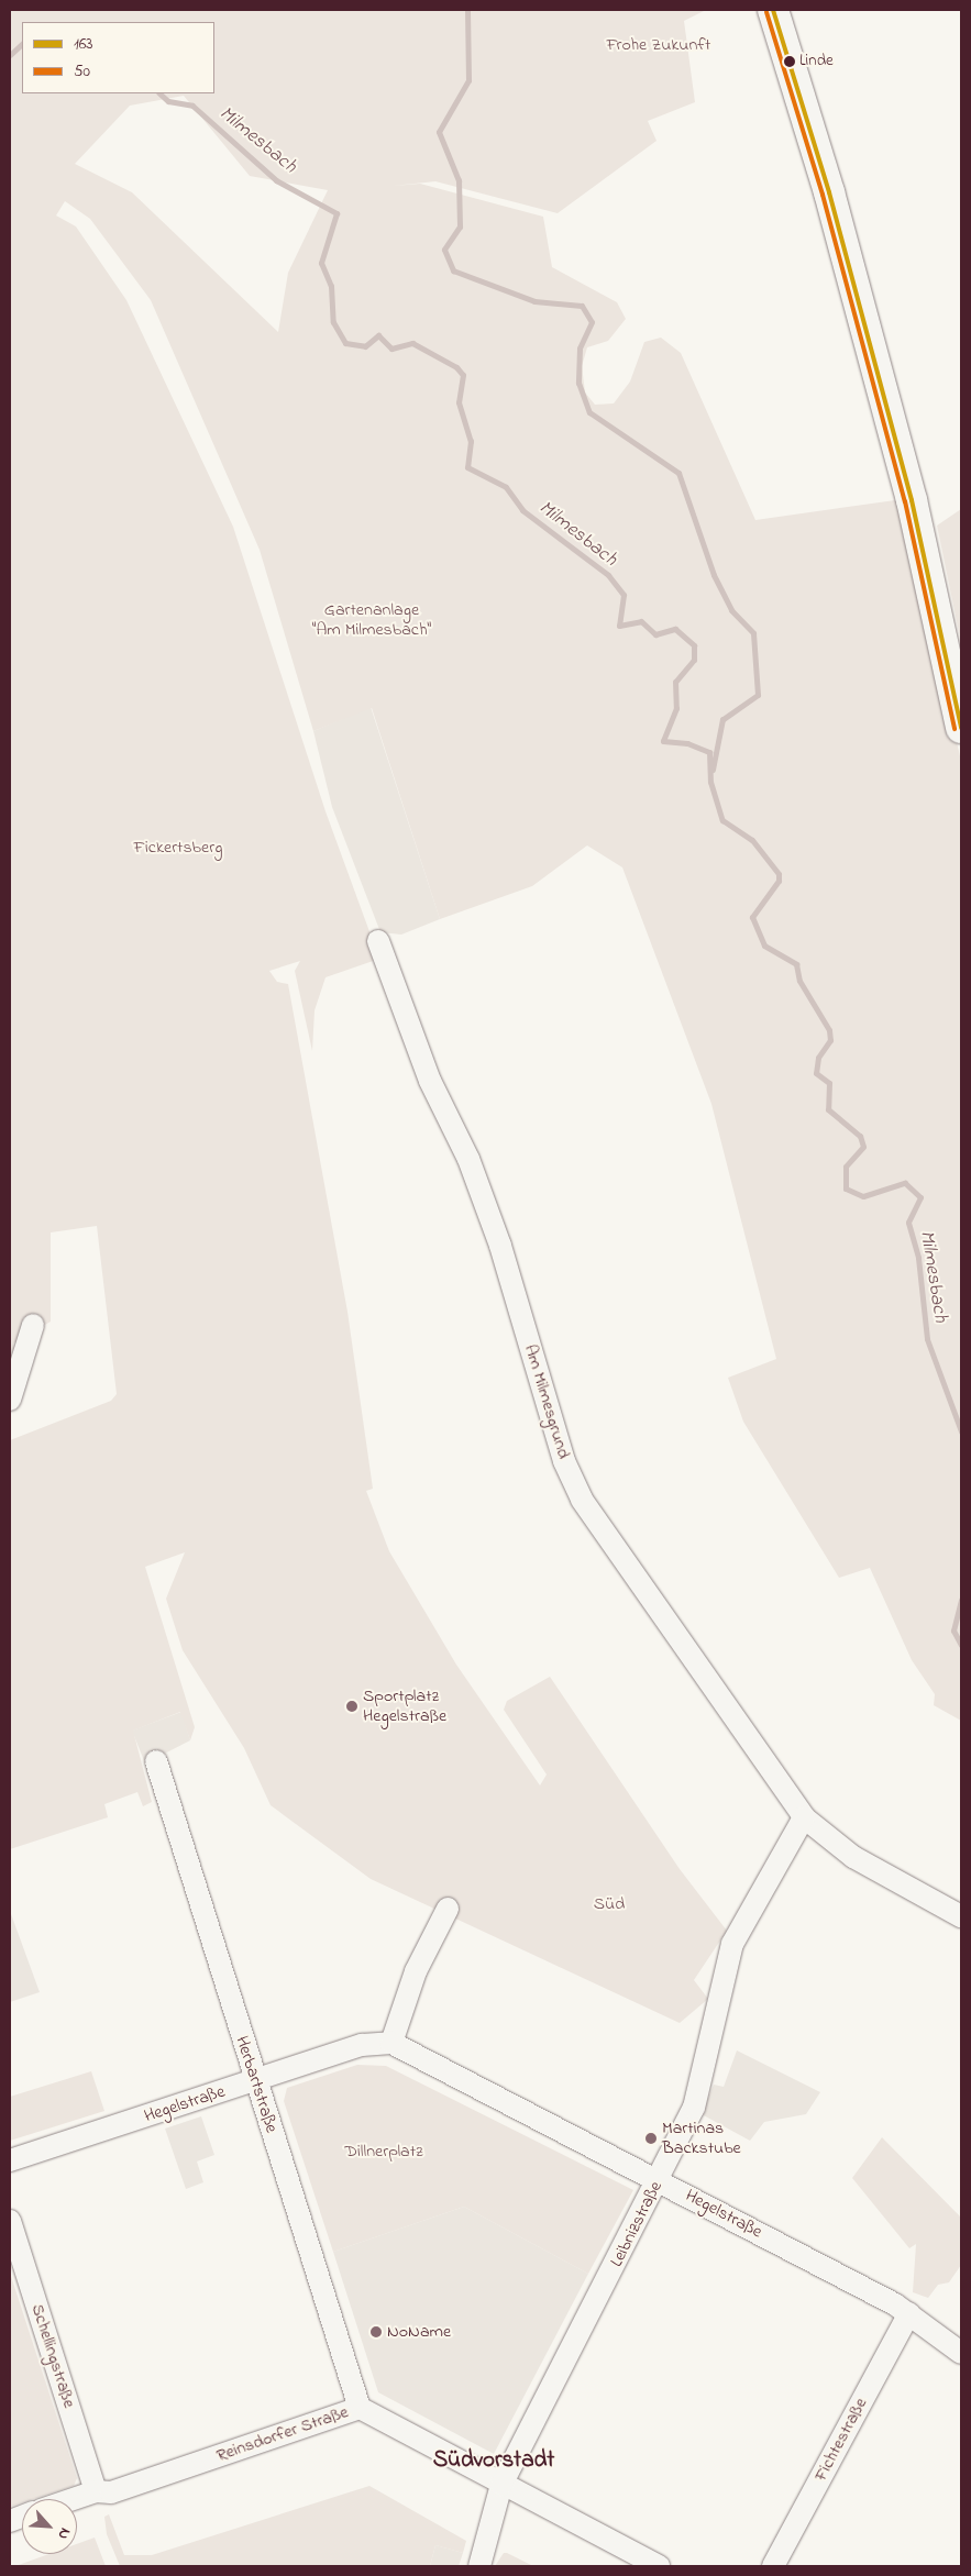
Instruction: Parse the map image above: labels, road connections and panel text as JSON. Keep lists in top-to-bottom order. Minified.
{"streets":{"street":["Am Milmesgrund","Herbartstraße","Hegelstraße","Leibnizstraße","Schellingstraße","Reinsdorfer Straße","Fichtestraße"]},"crossings":[["Am Milmesgrund","Leibnizstraße"],["Herbartstraße","Hegelstraße"],["Herbartstraße","Reinsdorfer Straße"],["Hegelstraße","Leibnizstraße"],["Hegelstraße","Fichtestraße"],["Leibnizstraße","Reinsdorfer Straße"],["Schellingstraße","Reinsdorfer Straße"]],"districts":["Südvorstadt"],"water":["Milmesbach"],"parks":["Frohe Zukunft","Gartenanlage \"Am Milmesbach\"","Fickertsberg","Süd","Dillnerplatz"],"places":["Linde","Sportplatz Hegelstraße","Martinas Backstube","NoName"],"lines":["transit line 163","transit line 50"],"legend":["163","50"],"north":"bottom right"}
